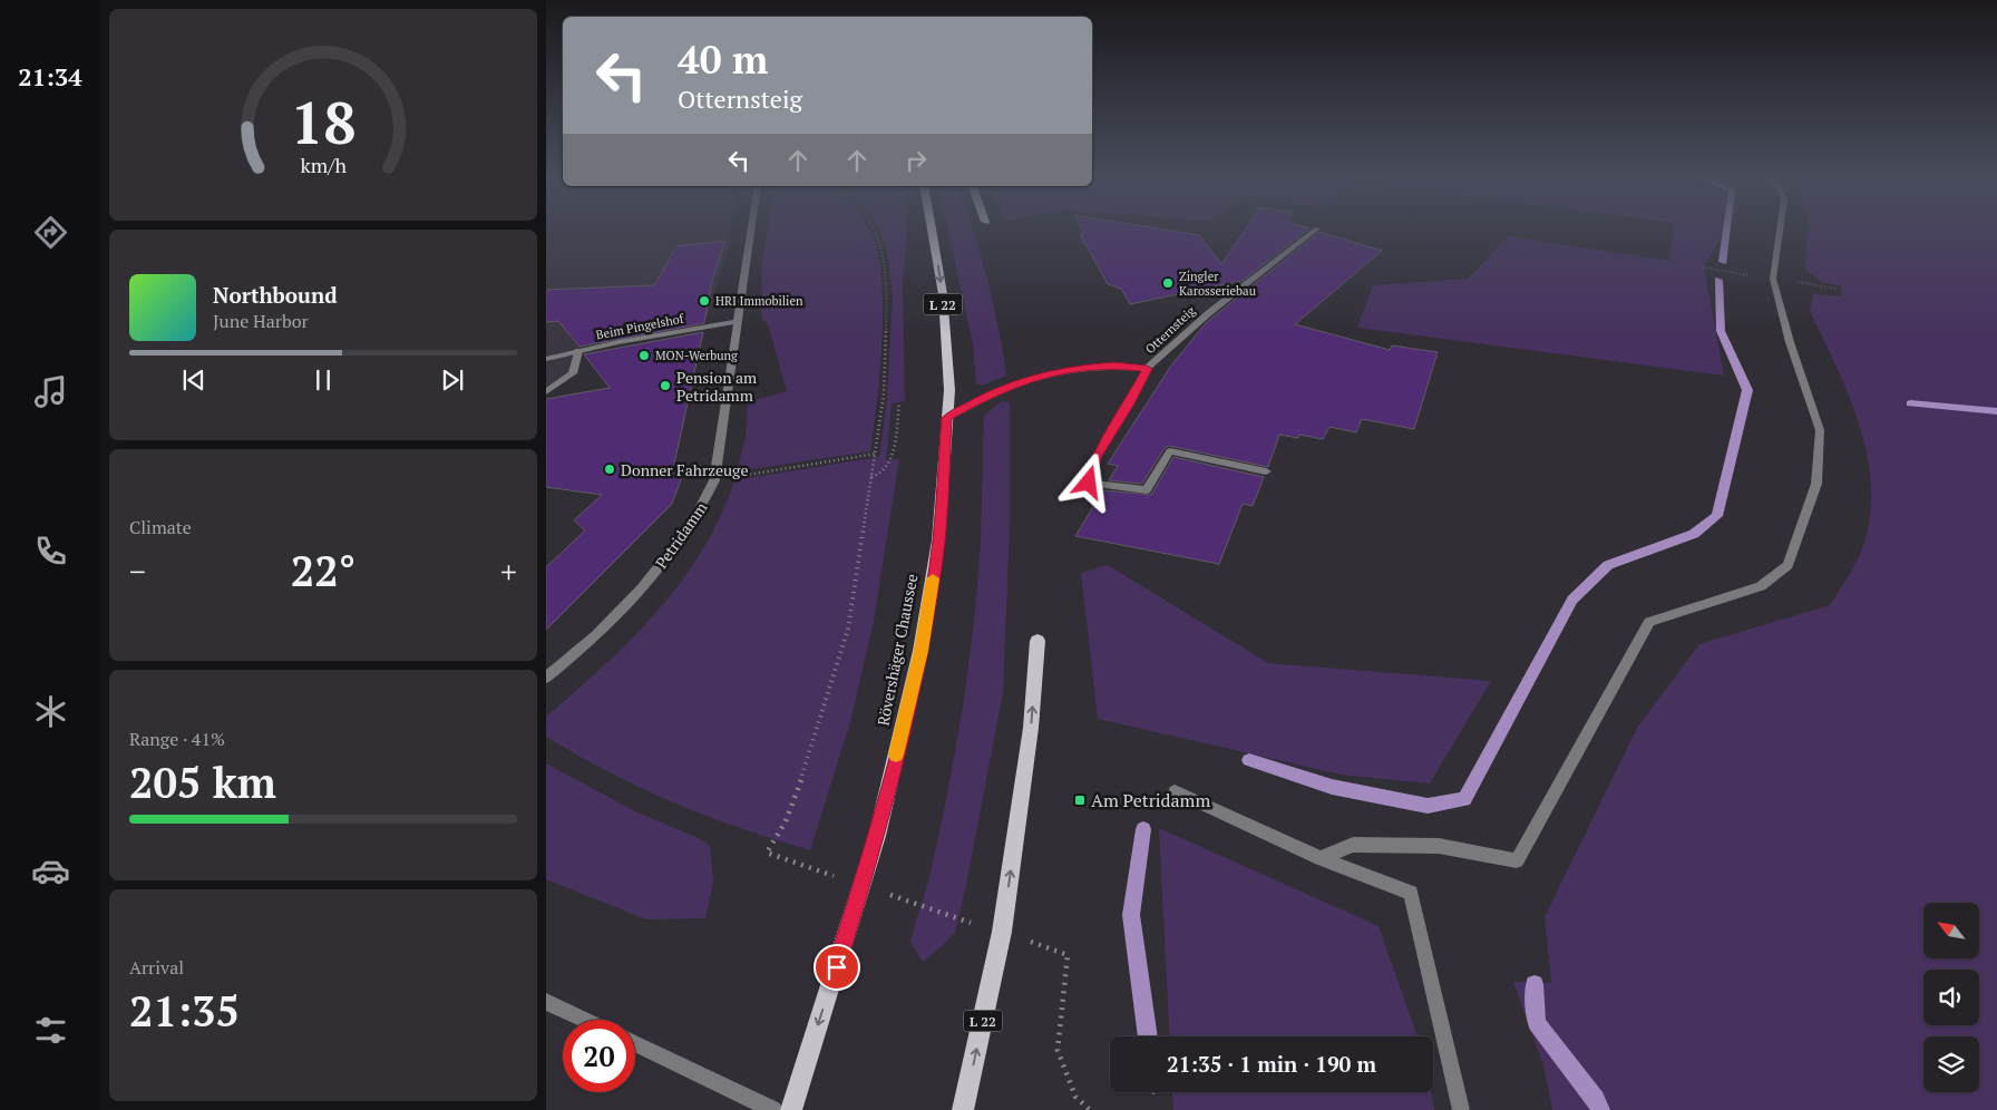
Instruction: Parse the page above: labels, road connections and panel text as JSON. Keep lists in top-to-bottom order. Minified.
{"streets":{"main road":["L 22","Rövershäger Chaussee"],"street":["Beim Pingelshof","Otternsteig","Petridamm"]},"crossings":[["Beim Pingelshof","Petridamm"],["Otternsteig","Rövershäger Chaussee"]],"one_way":["Rövershäger Chaussee"],"places":{"other":["Zingler Karosseriebau","HRI Immobilien","MON-Werbung","Pension am Petridamm","Donner Fahrzeuge"],"transit":["Am Petridamm"]},"north":"top left","page":{"tabs":"21:34","turn":["40 m","Otternsteig"],"song":["Northbound","June Harbor"],"tile":["Climate",["Range · 41%","205 km"],["Arrival","21:35"]],"heat":["−","22°","+"],"limit":"20","trip":"21:35 · 1 min · 190 m","gauge":["18","km/h"]}}
